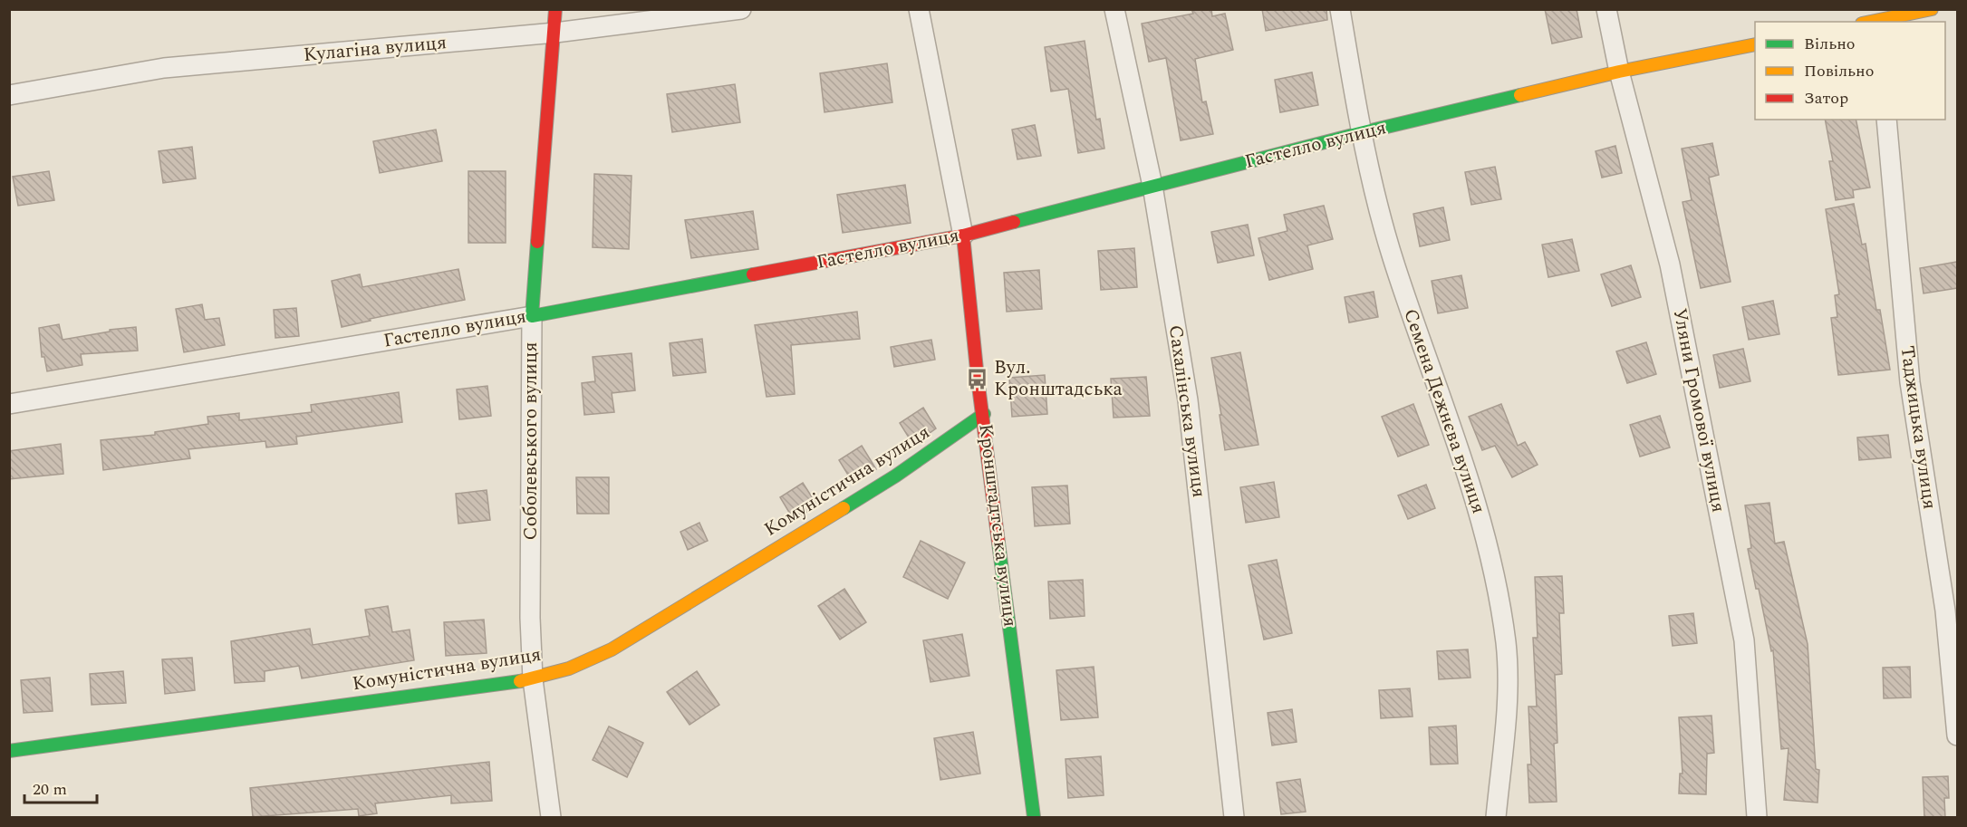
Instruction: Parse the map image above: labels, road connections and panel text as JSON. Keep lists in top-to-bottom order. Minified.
{"streets":{"street":["Кулагіна вулиця","Гастелло вулиця","Уляни Громової вулиця","Сахалінська вулиця","Семена Дежнєва вулиця","Таджицька вулиця","Соболевського вулиця","Комуністична вулиця","Кронштадтська вулиця"]},"crossings":[["Кулагіна вулиця","Соболевського вулиця"],["Гастелло вулиця","Уляни Громової вулиця"],["Гастелло вулиця","Сахалінська вулиця"],["Гастелло вулиця","Семена Дежнєва вулиця"],["Гастелло вулиця","Соболевського вулиця"],["Гастелло вулиця","Кронштадтська вулиця"],["Соболевського вулиця","Комуністична вулиця"],["Комуністична вулиця","Кронштадтська вулиця"]],"places":{"bus stop":["Вул. Кронштадська"]},"legend":["Вільно","Повільно","Затор"],"scale_bar":"20 m"}
